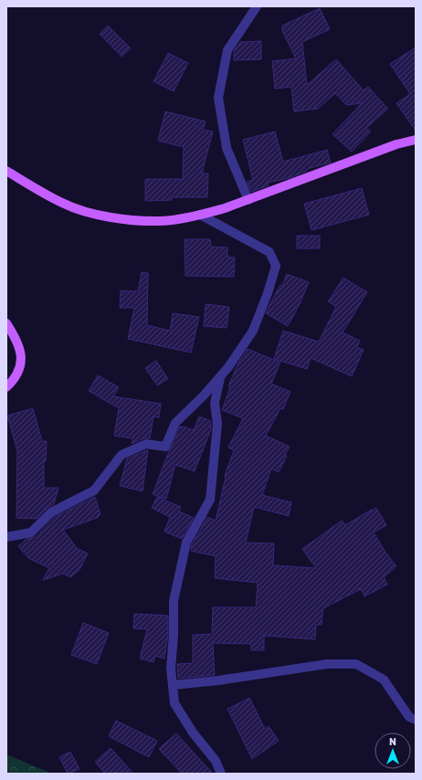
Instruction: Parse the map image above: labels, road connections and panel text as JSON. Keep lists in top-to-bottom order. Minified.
{"north":"top"}
